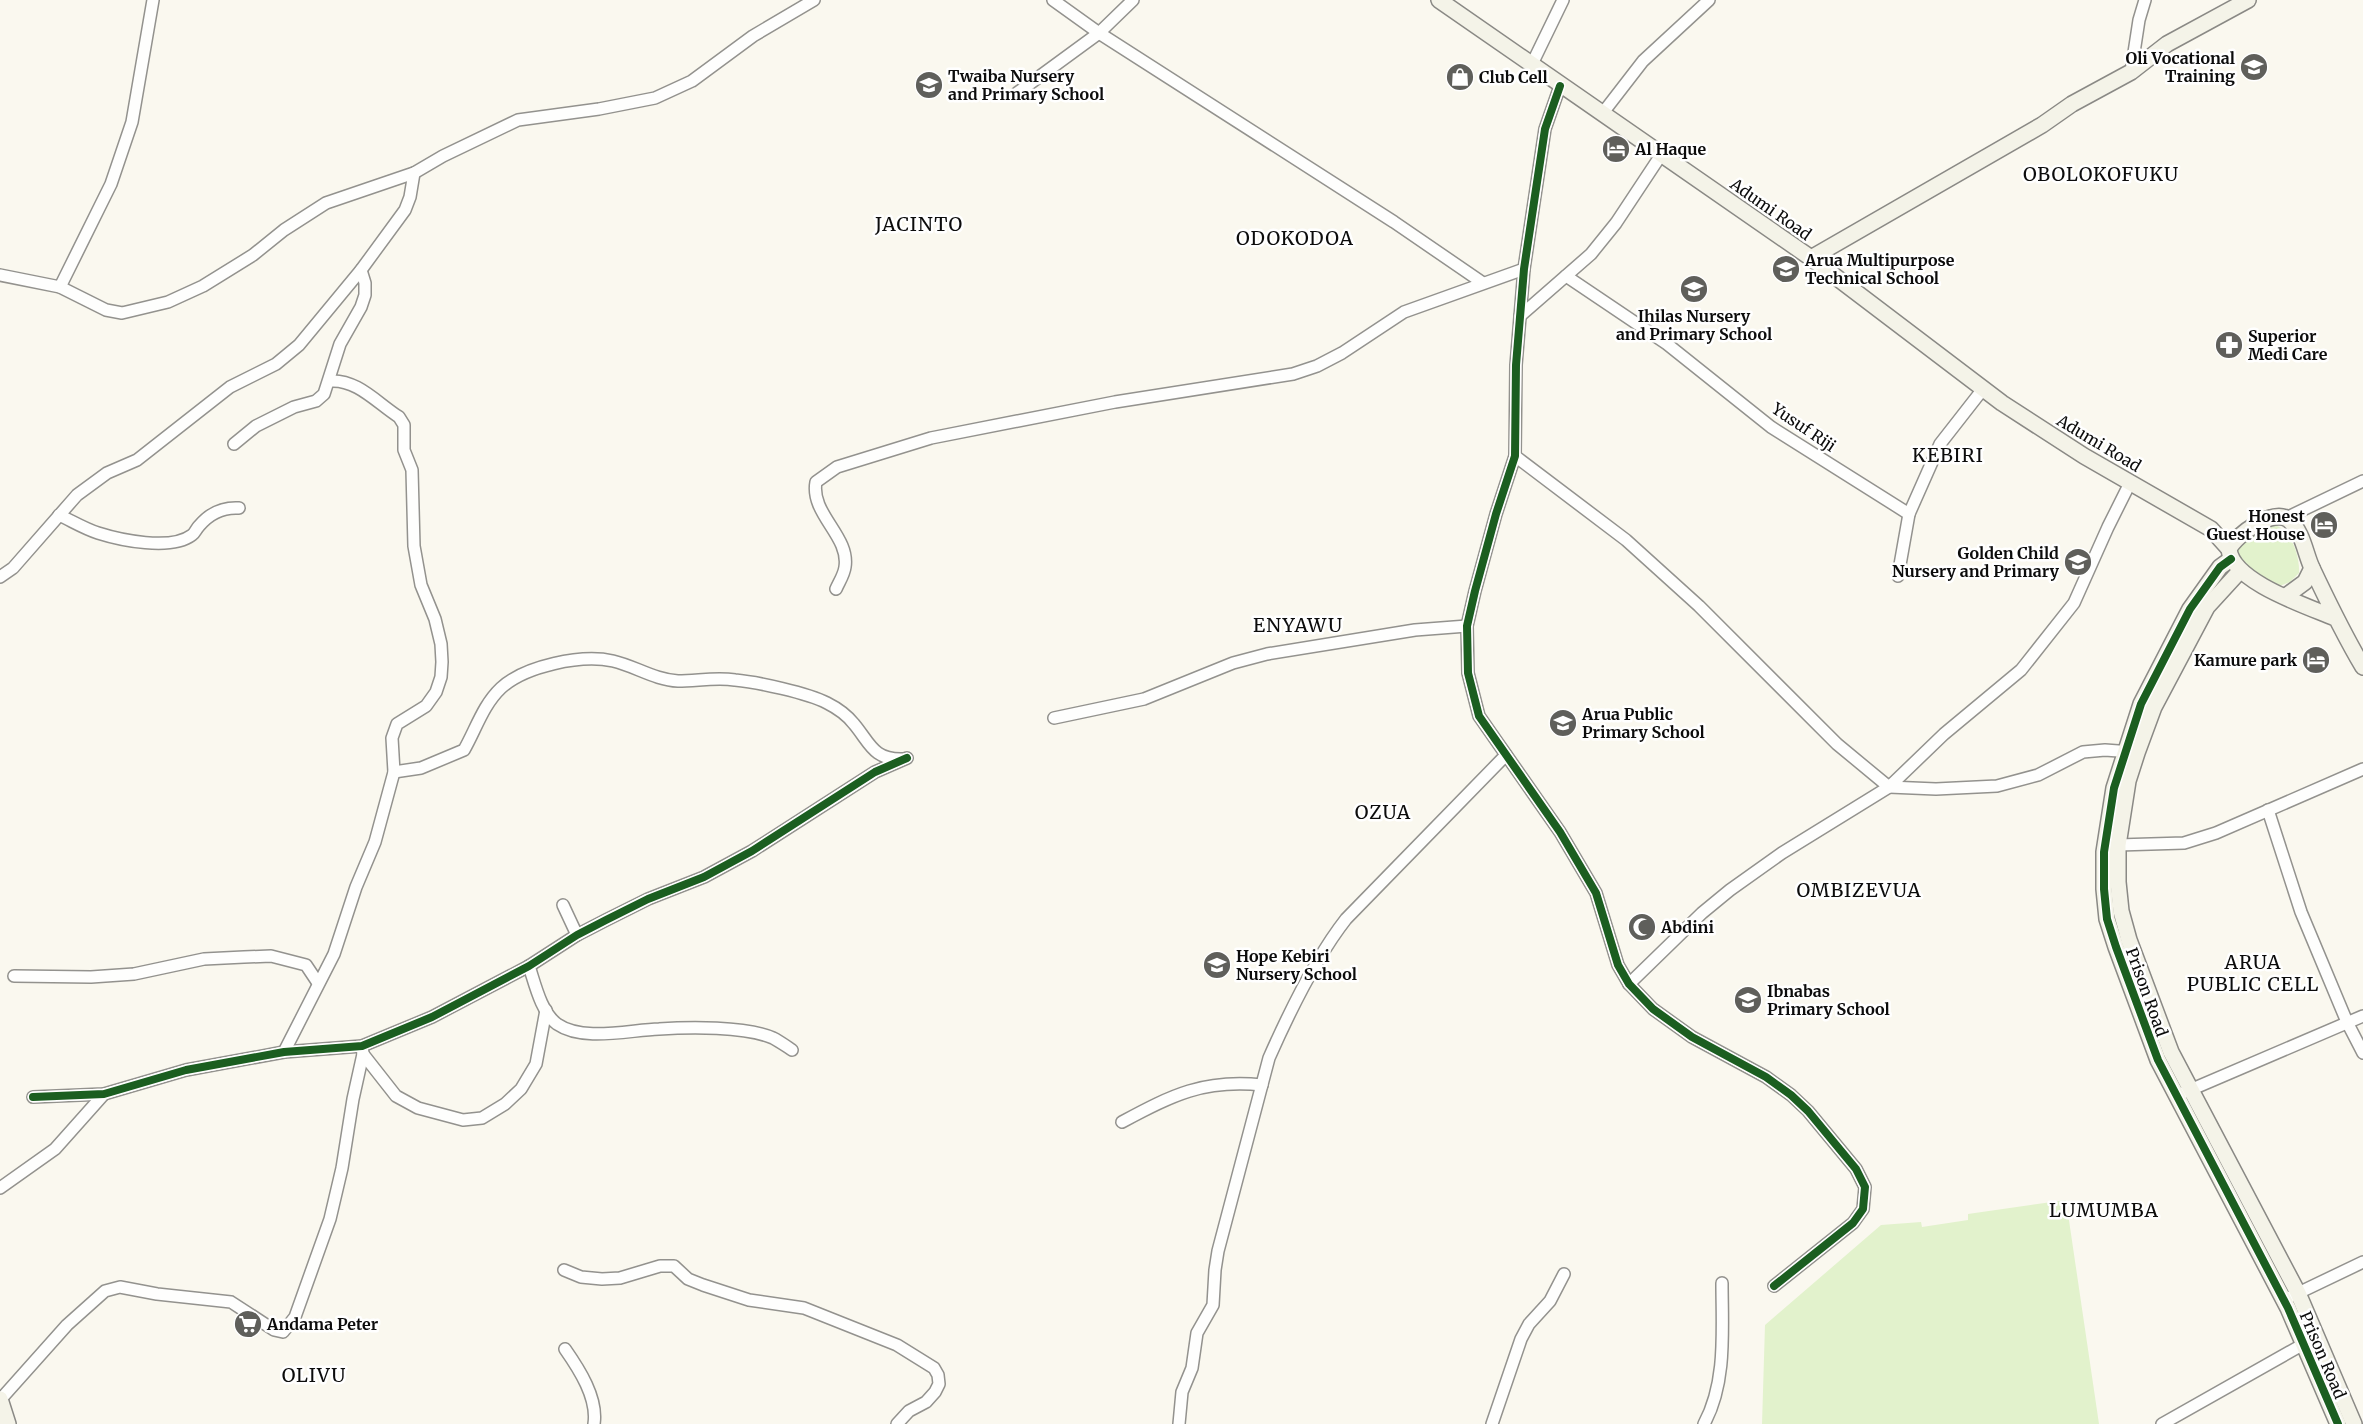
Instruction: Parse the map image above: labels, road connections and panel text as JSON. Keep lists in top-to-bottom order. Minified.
{"streets":{"street":["Adumi Road","Yusuf Riji","Prison Road"]},"crossings":[["Adumi Road","Prison Road"]],"districts":["OBOLOKOFUKU","JACINTO","ODOKODOA","KEBIRI","ENYAWU","OZUA","OMBIZEVUA","ARUA PUBLIC CELL","LUMUMBA","OLIVU"],"places":{"school or university":["Oli Vocational Training","Twaiba Nursery and Primary School","Arua Multipurpose Technical School","Ihilas Nursery and Primary School","Golden Child Nursery and Primary","Arua Public Primary School","Hope Kebiri Nursery School","Ibnabas Primary School"],"shop":["Club Cell"],"hotel":["Al Haque","Honest Guest House","Kamure park"],"pharmacy":["Superior Medi Care"],"mosque":["Abdini"],"supermarket":["Andama Peter"]}}
